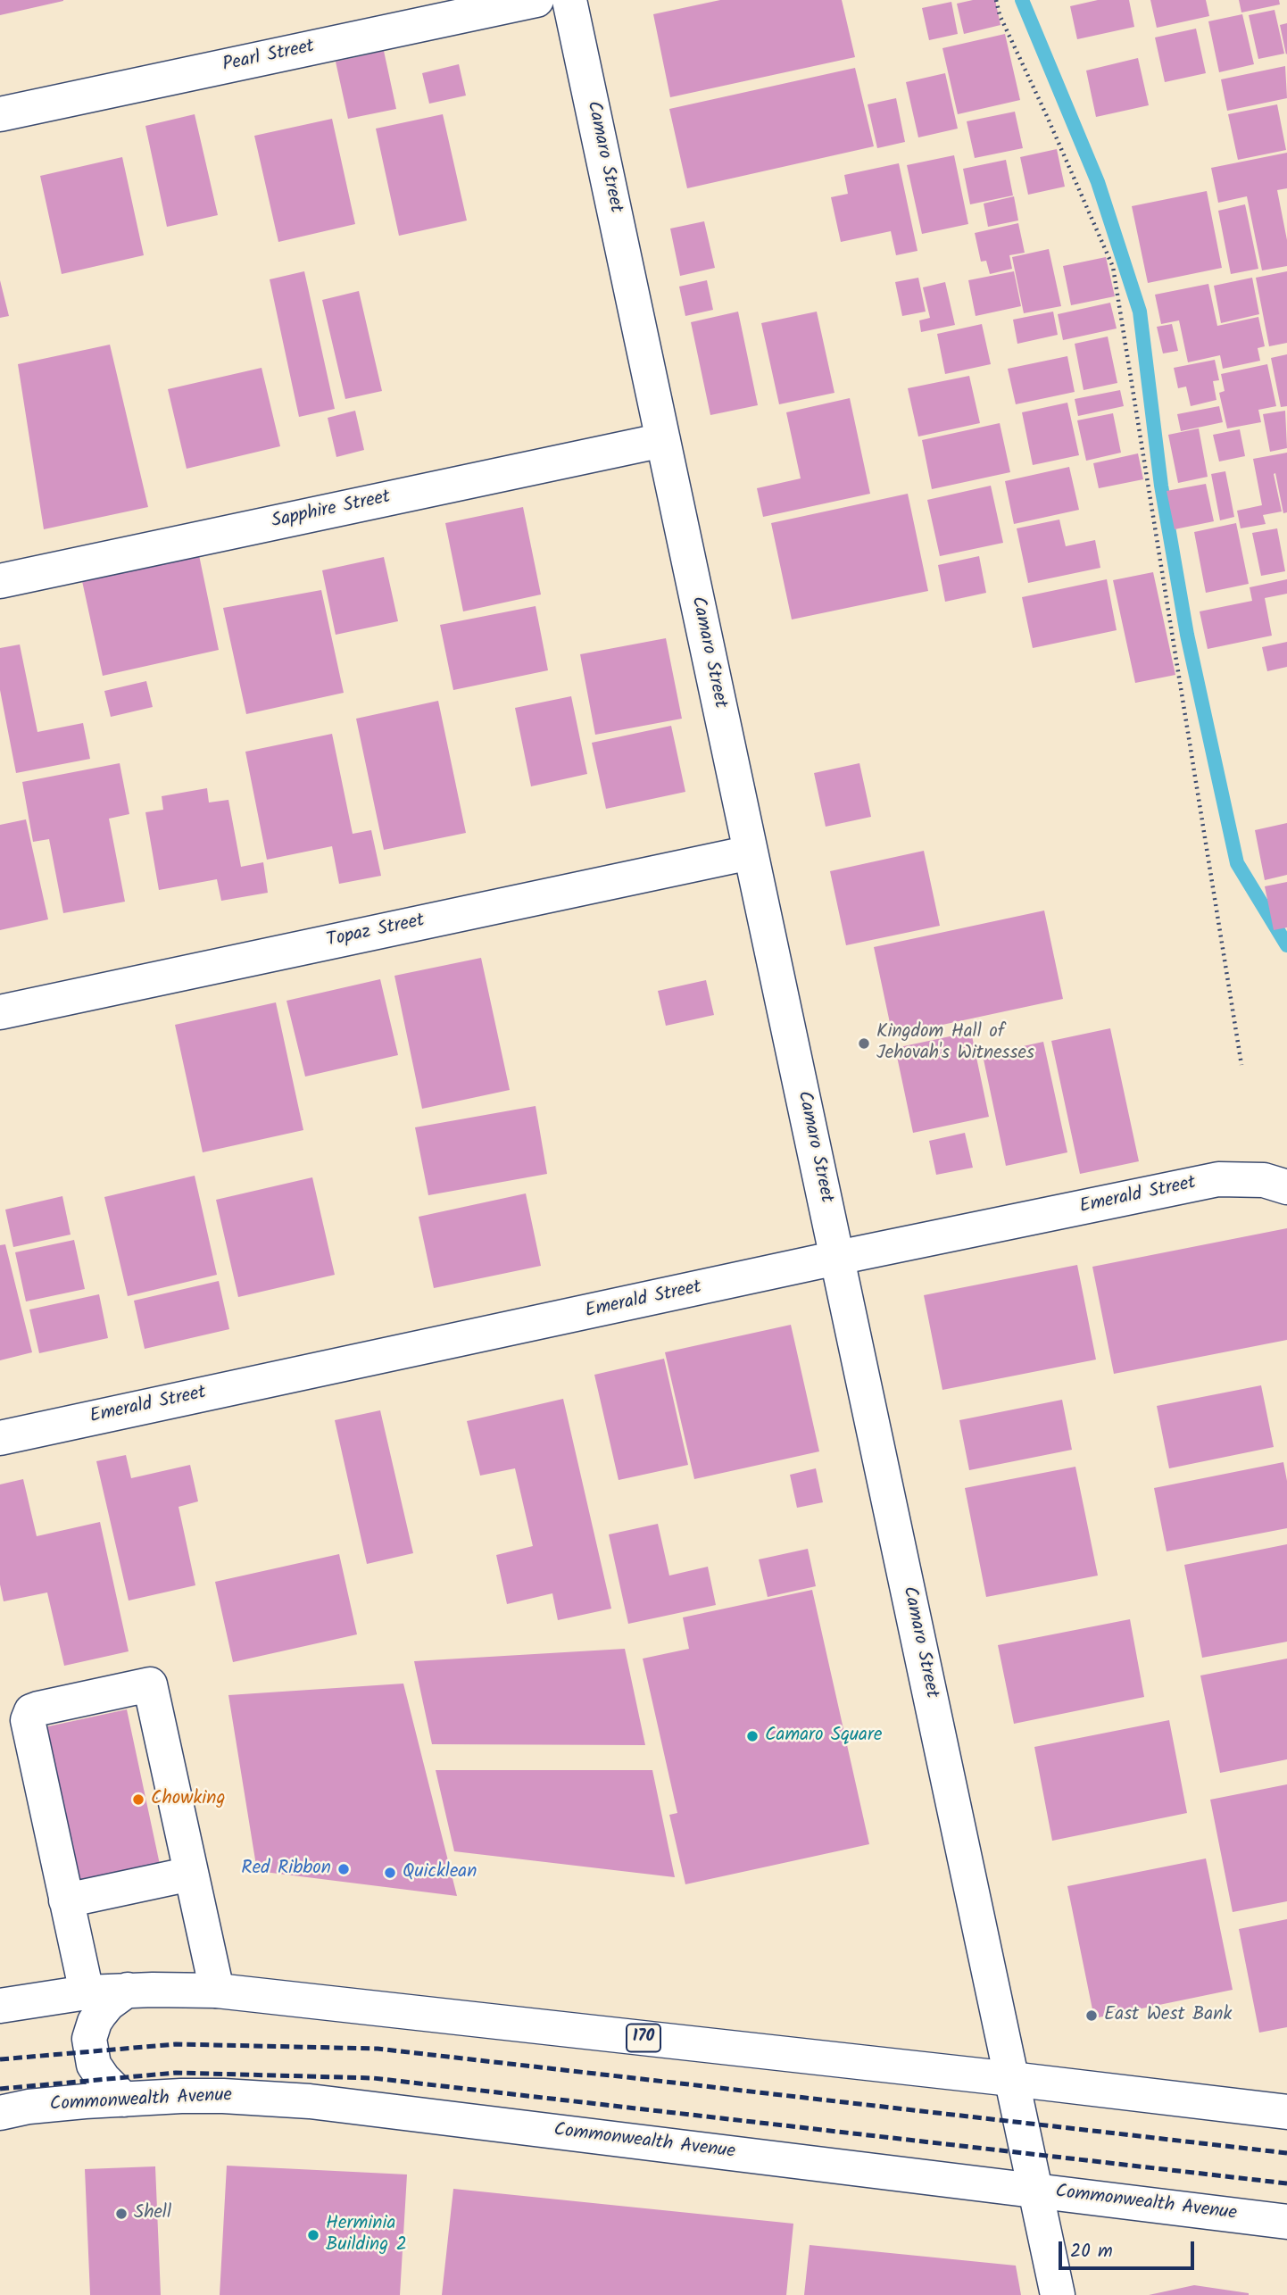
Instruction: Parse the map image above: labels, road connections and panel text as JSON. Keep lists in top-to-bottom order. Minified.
{"streets":{"street":["Pearl Street","Camaro Street","Sapphire Street","Topaz Street","Emerald Street","170","Commonwealth Avenue"]},"crossings":[["Camaro Street","Sapphire Street"],["Camaro Street","Topaz Street"],["Camaro Street","Emerald Street"],["Camaro Street","170"],["Camaro Street","Commonwealth Avenue"]],"places":["Kingdom Hall of Jehovah's Witnesses","Camaro Square","Chowking","Red Ribbon","Quicklean","East West Bank","Shell","Herminia Building 2"],"scale_bar":"20 m"}
